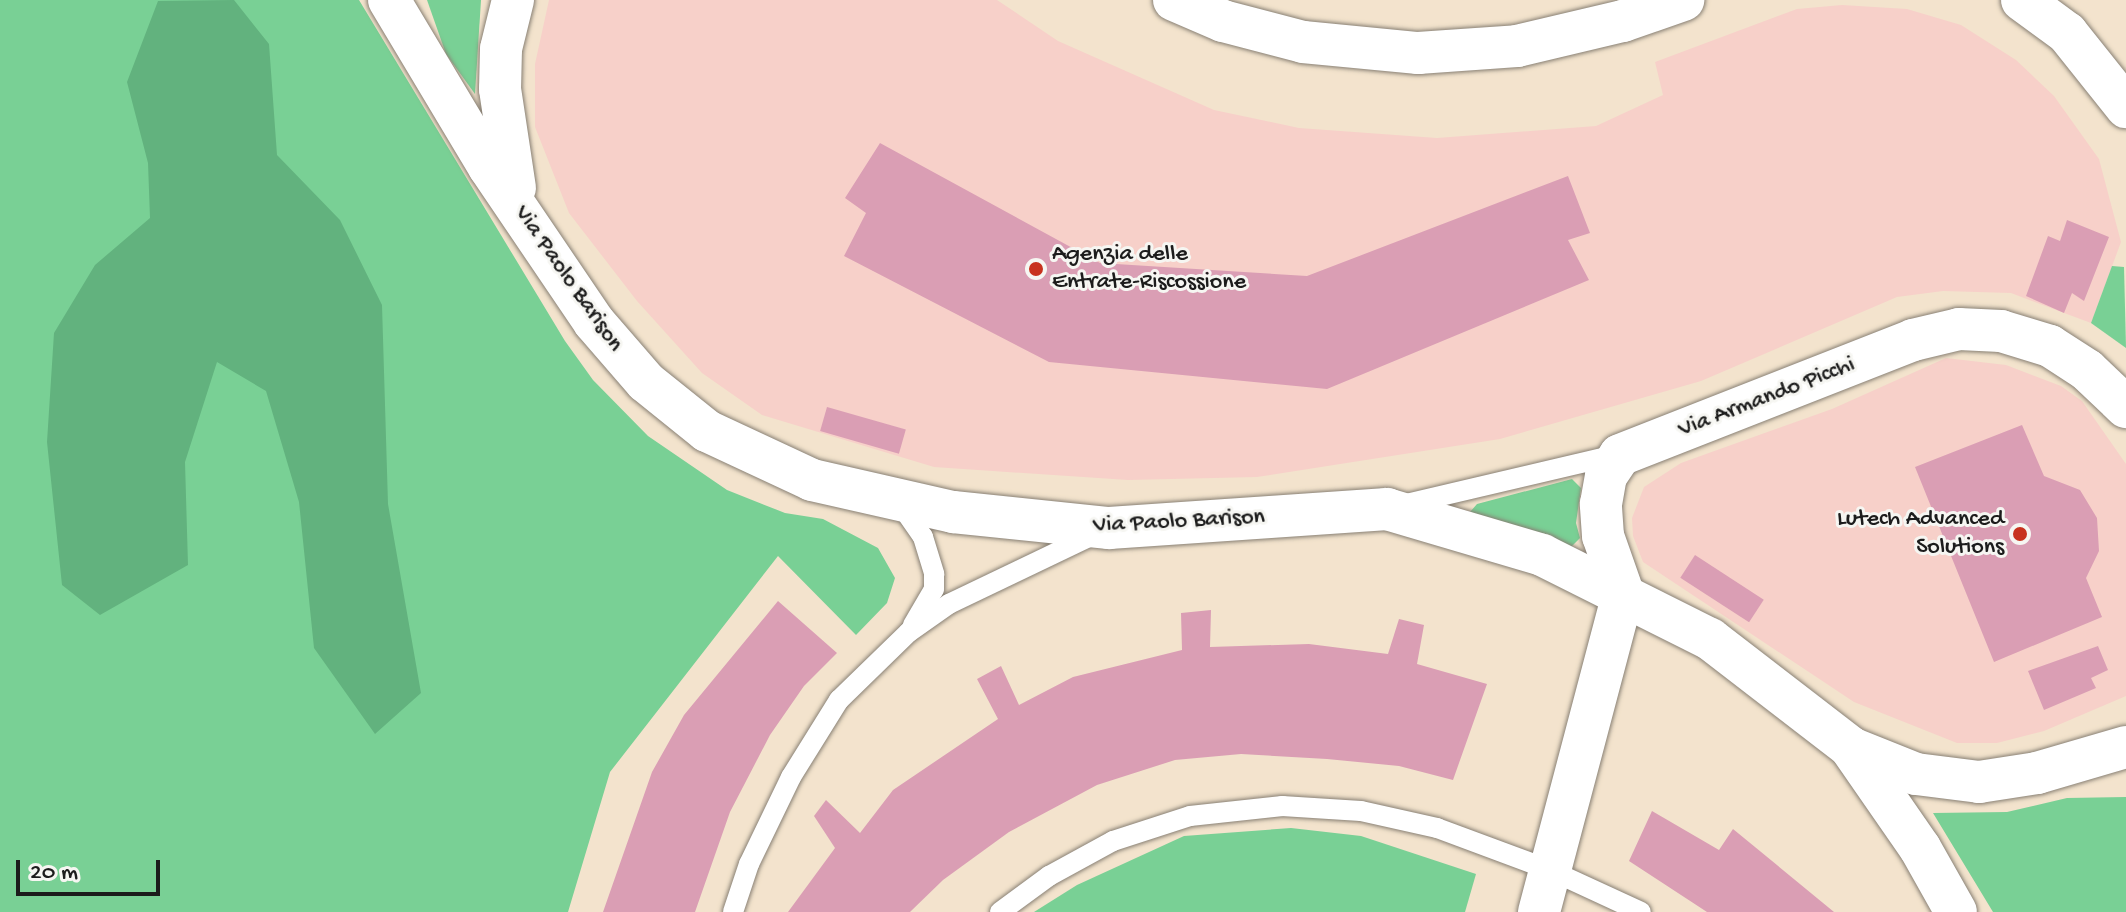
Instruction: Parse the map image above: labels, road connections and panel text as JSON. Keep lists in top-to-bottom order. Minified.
{"streets":{"street":["Via Paolo Barison","Via Armando Picchi"]},"crossings":[["Via Paolo Barison","Via Armando Picchi"]],"places":["Agenzia delle Entrate-Riscossione","Lutech Advanced Solutions"],"scale_bar":"20 m"}
